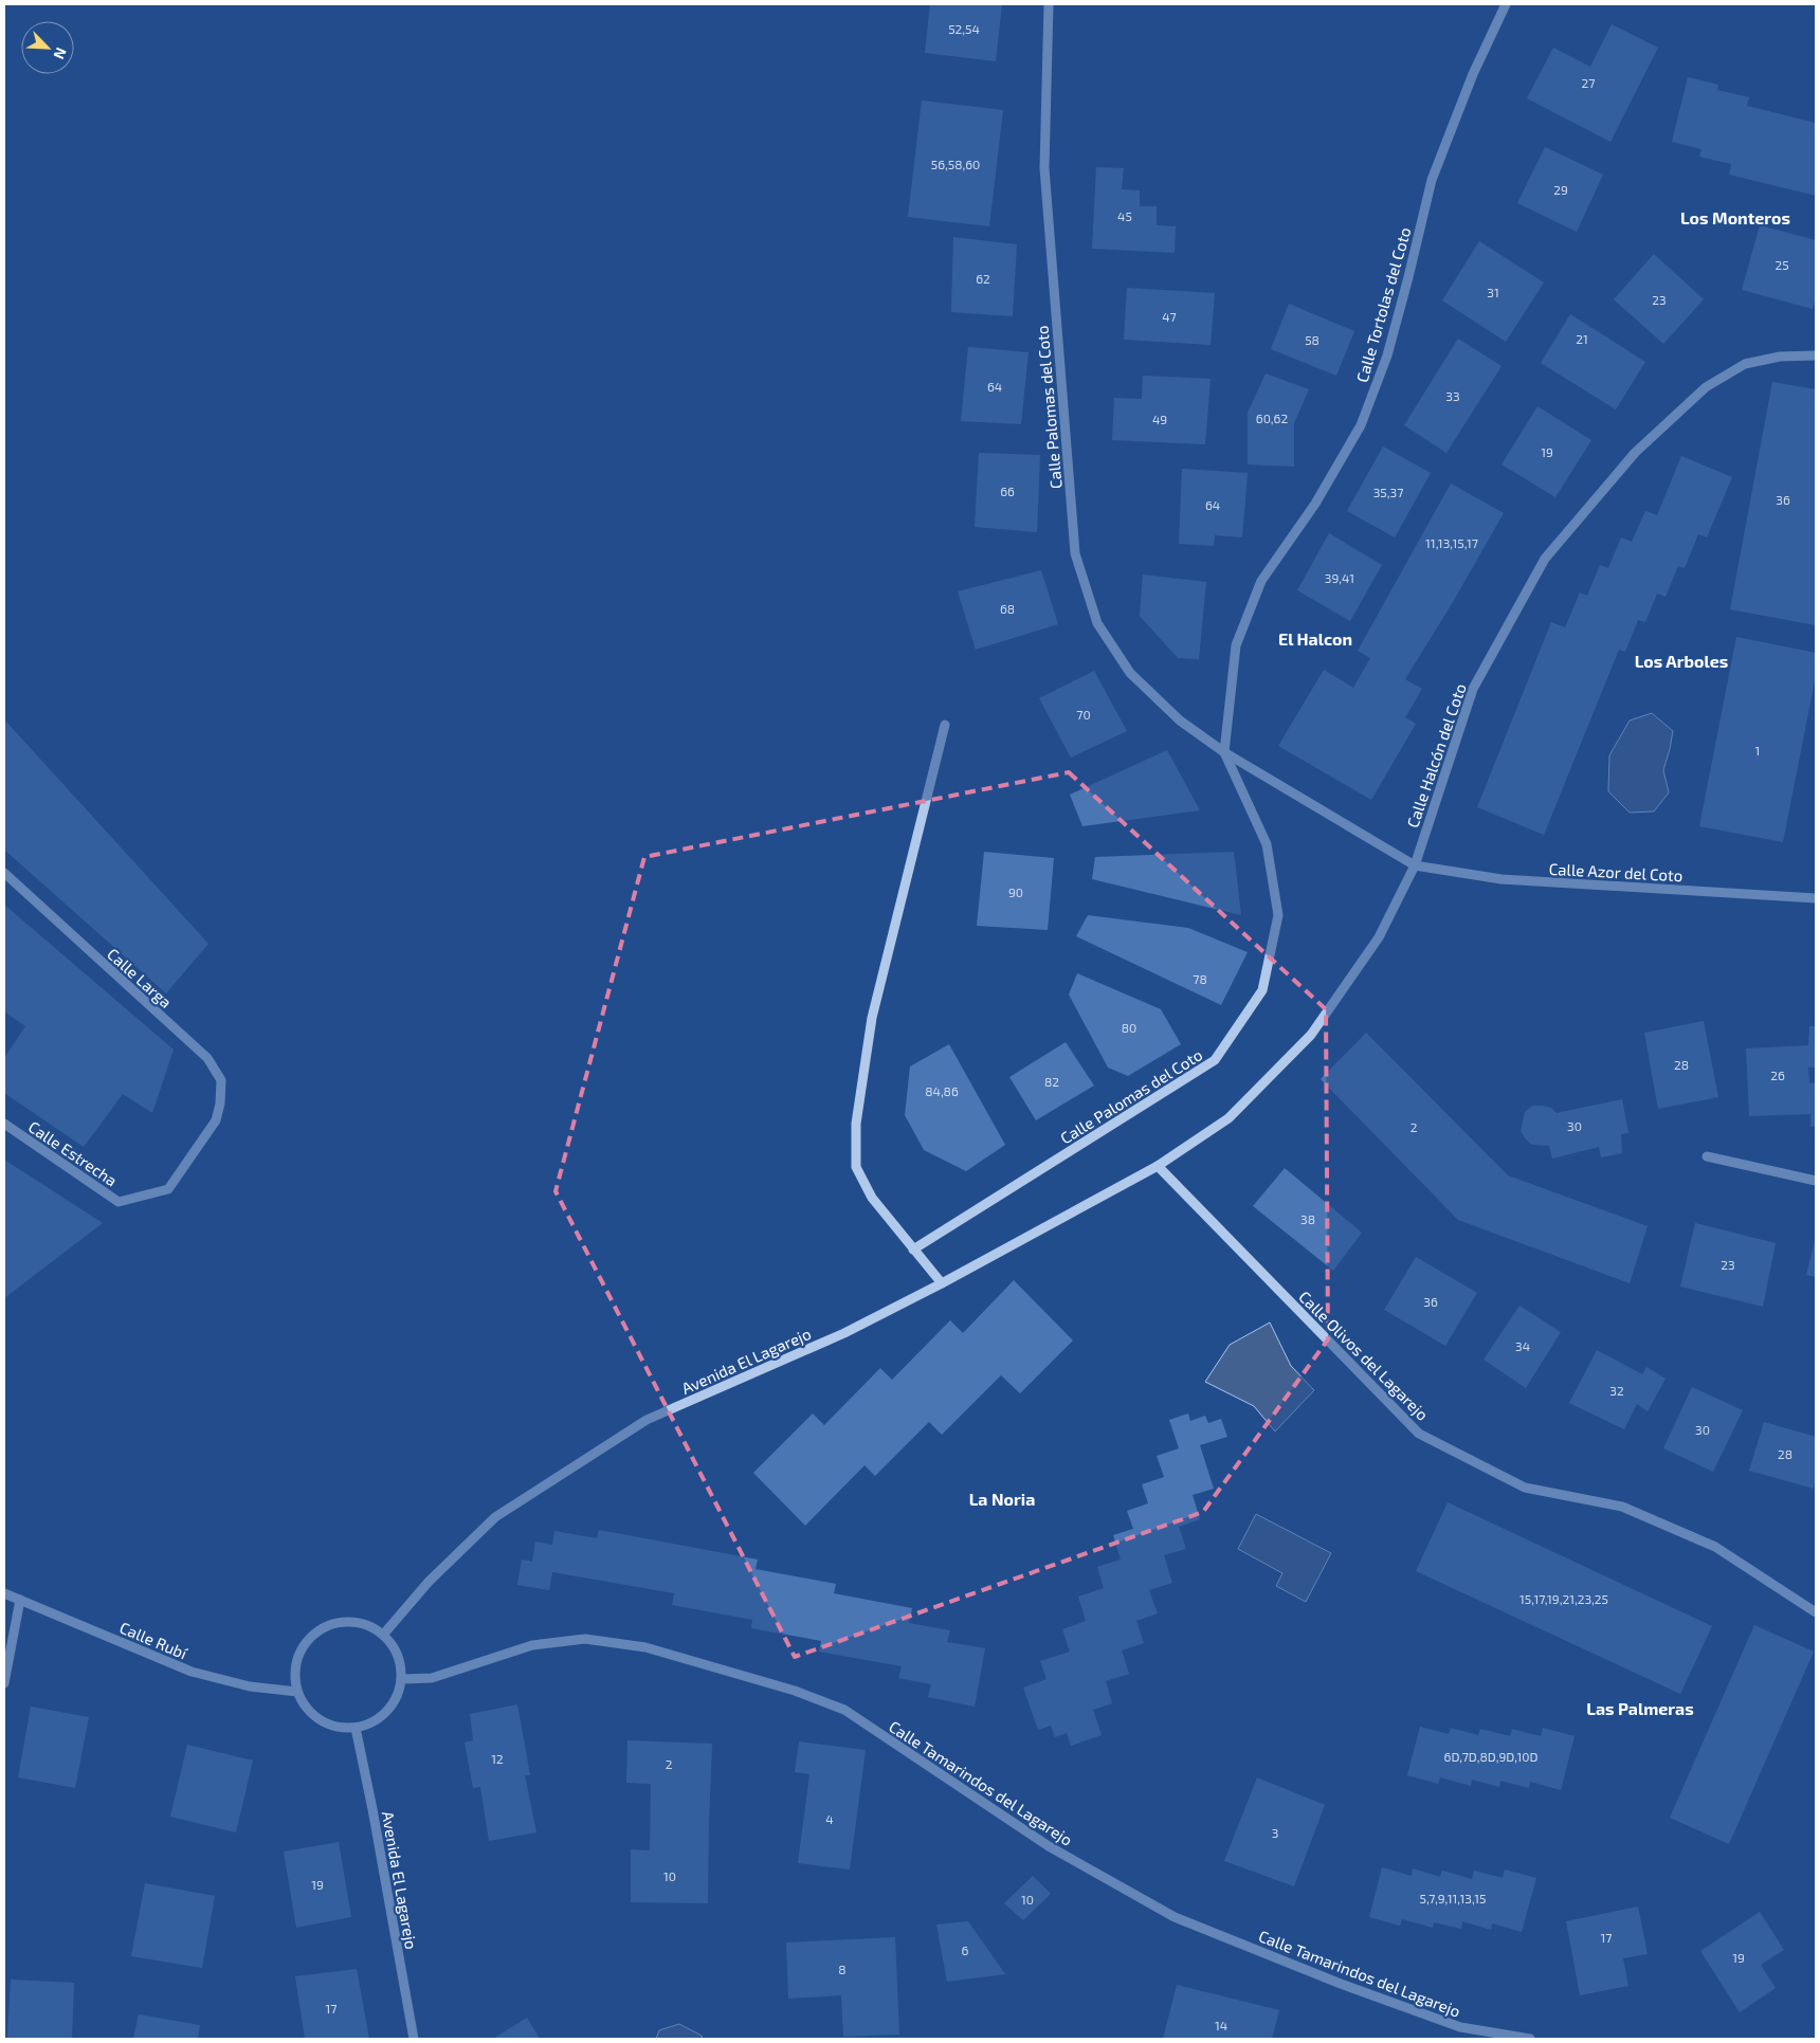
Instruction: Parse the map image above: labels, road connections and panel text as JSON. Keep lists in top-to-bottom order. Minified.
{"streets":{"street":["Calle Tortolas del Coto","Calle Palomas del Coto","Calle Halcón del Coto","Calle Azor del Coto","Calle Larga","Calle Estrecha","Calle Olivos del Lagarejo","Avenida El Lagarejo","Calle Rubí","Calle Tamarindos del Lagarejo"]},"crossings":[["Calle Tortolas del Coto","Calle Palomas del Coto"],["Calle Palomas del Coto","Calle Halcón del Coto"],["Calle Palomas del Coto","Calle Azor del Coto"],["Calle Halcón del Coto","Calle Azor del Coto"],["Calle Halcón del Coto","Calle Olivos del Lagarejo"],["Calle Halcón del Coto","Avenida El Lagarejo"],["Calle Larga","Calle Estrecha"],["Calle Olivos del Lagarejo","Avenida El Lagarejo"],["Avenida El Lagarejo","Calle Rubí"],["Avenida El Lagarejo","Calle Tamarindos del Lagarejo"],["Calle Rubí","Calle Tamarindos del Lagarejo"]],"districts":["Los Monteros","El Halcon","Los Arboles","La Noria","Las Palmeras"],"house_numbers":["52,54","27","56,58,60","29","45","25","62","31","23","47","21","58","64","33","60,62","49","19","66","35,37","36","64","11,13,15,17","39,41","68","70","1","90","78","80","28","26","82","84,86","30","2","38","23","36","34","32","30","28","15,17,19,21,23,25","6D,7D,8D,9D,10D","12","2","4","3","10","19","5,7,9,11,13,15","10","17","6","19","8","17","14"],"north":"bottom right"}
